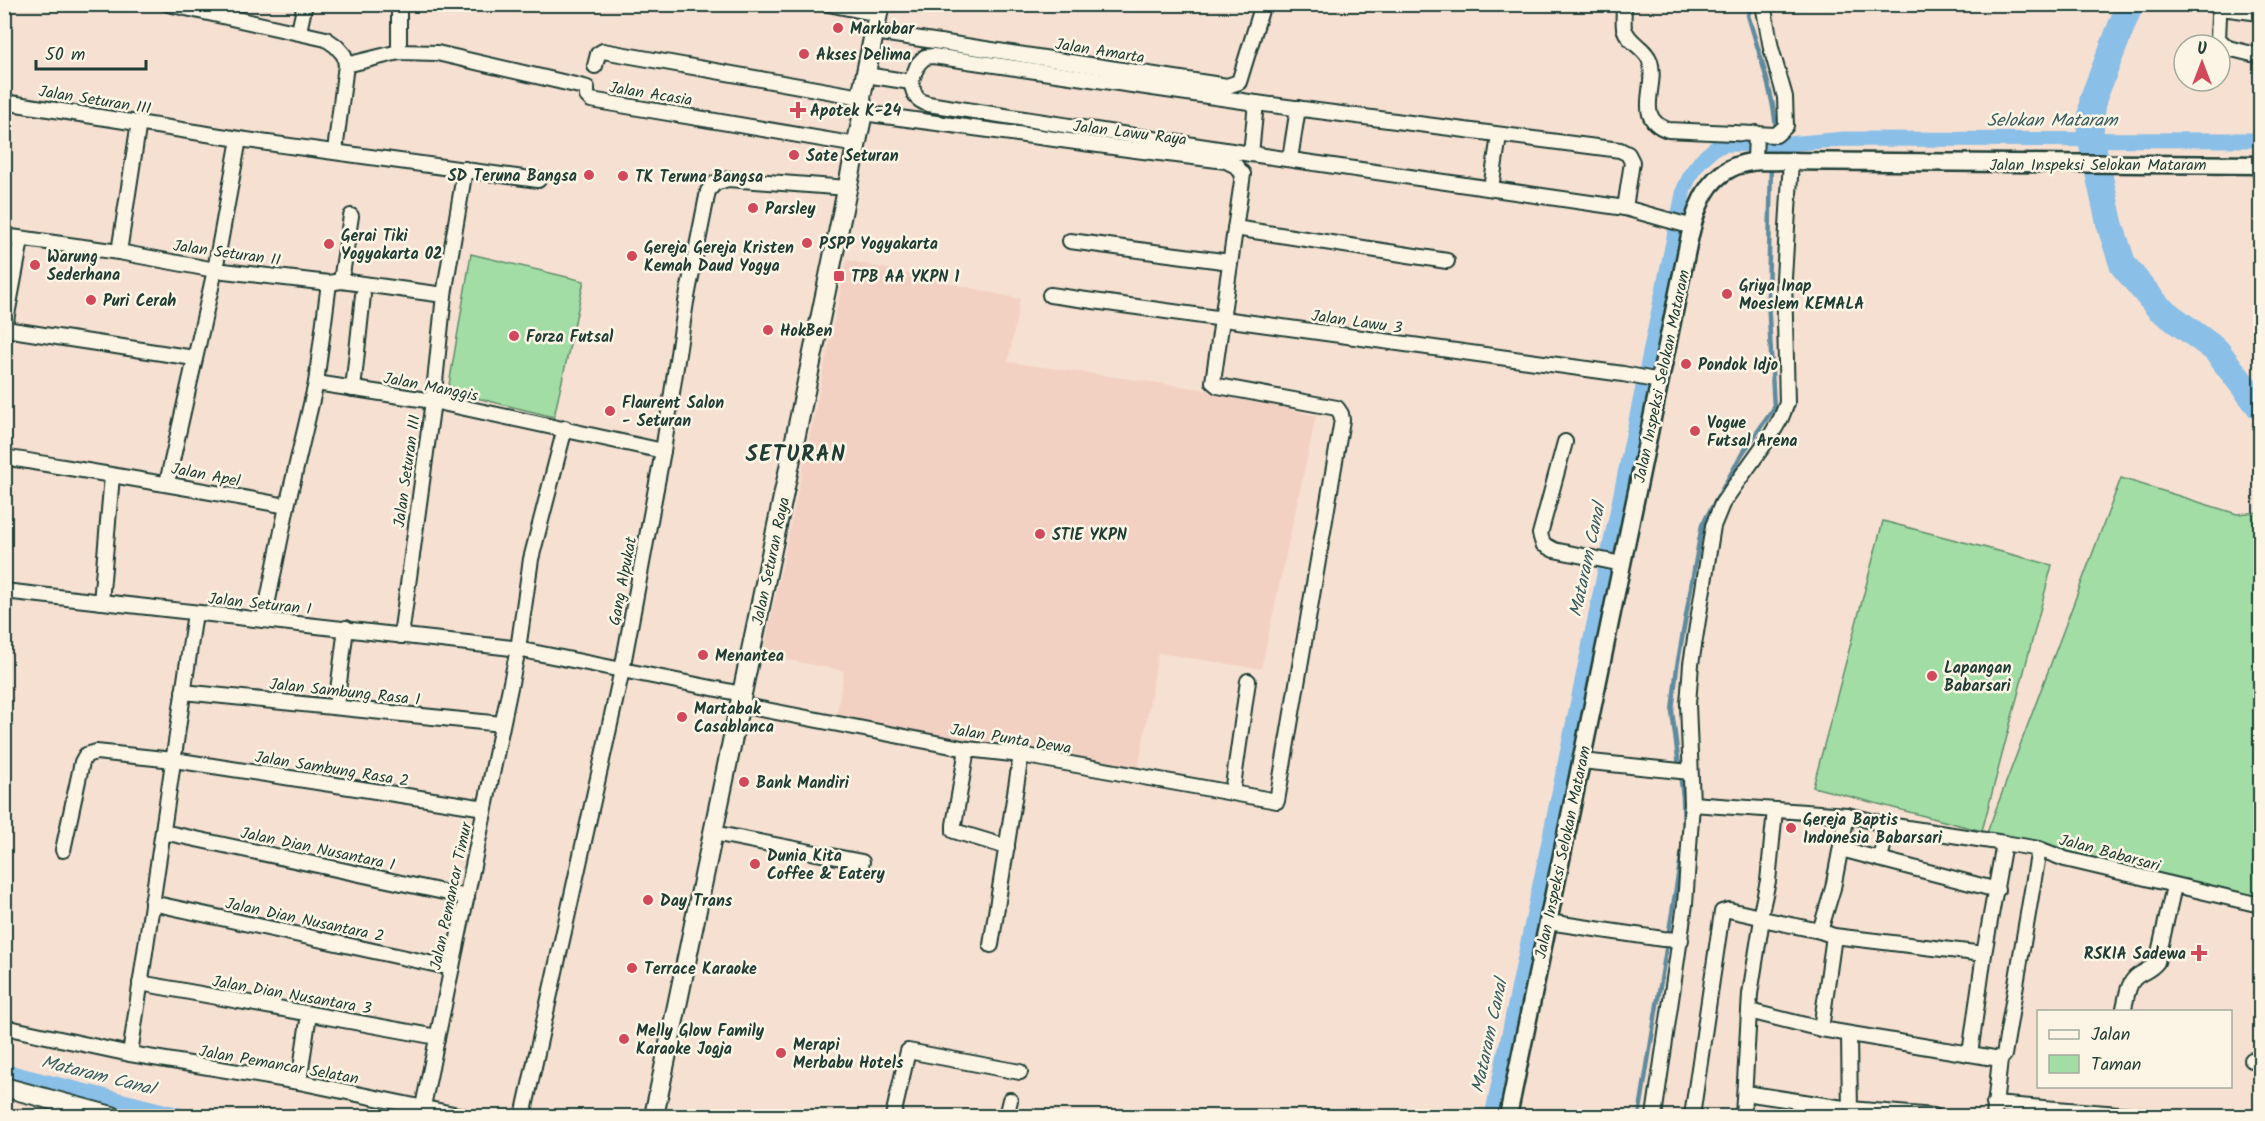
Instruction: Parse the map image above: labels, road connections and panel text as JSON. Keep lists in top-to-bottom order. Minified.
{"streets":{"main road":["Jalan Seturan Raya"],"street":["Jalan Amarta","Jalan Acasia","Jalan Seturan III","Jalan Lawu Raya","Jalan Inspeksi Selokan Mataram","Jalan Seturan II","Jalan Lawu 3","Jalan Manggis","Jalan Apel","Gang Alpukat","Jalan Seturan I","Jalan Sambung Rasa 1","Jalan Punta Dewa","Jalan Sambung Rasa 2","Jalan Dian Nusantara 1","Jalan Babarsari","Jalan Pemancar Timur","Jalan Dian Nusantara 2","Jalan Dian Nusantara 3","Jalan Pemancar Selatan"]},"crossings":[["Jalan Amarta","Jalan Seturan Raya"],["Jalan Acasia","Jalan Seturan Raya"],["Jalan Seturan III","Jalan Seturan II"],["Jalan Seturan III","Jalan Manggis"],["Jalan Seturan III","Jalan Seturan I"],["Jalan Lawu Raya","Jalan Lawu 3"],["Jalan Lawu Raya","Jalan Seturan Raya"],["Jalan Lawu Raya","Jalan Punta Dewa"],["Jalan Inspeksi Selokan Mataram","Jalan Lawu 3"],["Jalan Manggis","Gang Alpukat"],["Jalan Manggis","Jalan Pemancar Timur"],["Jalan Seturan Raya","Gang Alpukat"],["Jalan Seturan Raya","Jalan Punta Dewa"],["Jalan Seturan I","Jalan Pemancar Timur"],["Jalan Sambung Rasa 1","Jalan Pemancar Timur"],["Jalan Sambung Rasa 2","Jalan Pemancar Timur"],["Jalan Dian Nusantara 1","Jalan Pemancar Timur"],["Jalan Pemancar Timur","Jalan Dian Nusantara 2"],["Jalan Pemancar Timur","Jalan Dian Nusantara 3"],["Jalan Pemancar Timur","Jalan Pemancar Selatan"]],"districts":["SETURAN"],"water":["Selokan Mataram","Mataram Canal"],"places":{"other":["Markobar","Akses Delima","Sate Seturan","SD Teruna Bangsa","TK Teruna Bangsa","Parsley","PSPP Yogyakarta","Gerai Tiki Yogyakarta 02","Gereja Gereja Kristen Kemah Daud Yogya","Warung Sederhana","Griya Inap Moeslem KEMALA","Puri Cerah","HokBen","Forza Futsal","Pondok Idjo","Flaurent Salon - Seturan","Vogue Futsal Arena","STIE YKPN","Menantea","Lapangan Babarsari","Martabak Casablanca","Bank Mandiri","Gereja Baptis Indonesia Babarsari","Dunia Kita Coffee & Eatery","Day Trans","Terrace Karaoke","Melly Glow Family Karaoke Jogja","Merapi Merbabu Hotels"],"health":["Apotek K-24","RSKIA Sadewa"],"transit":["TPB AA YKPN 1"]},"legend":["Jalan","Taman"],"scale_bar":"50 m","north":"top"}
